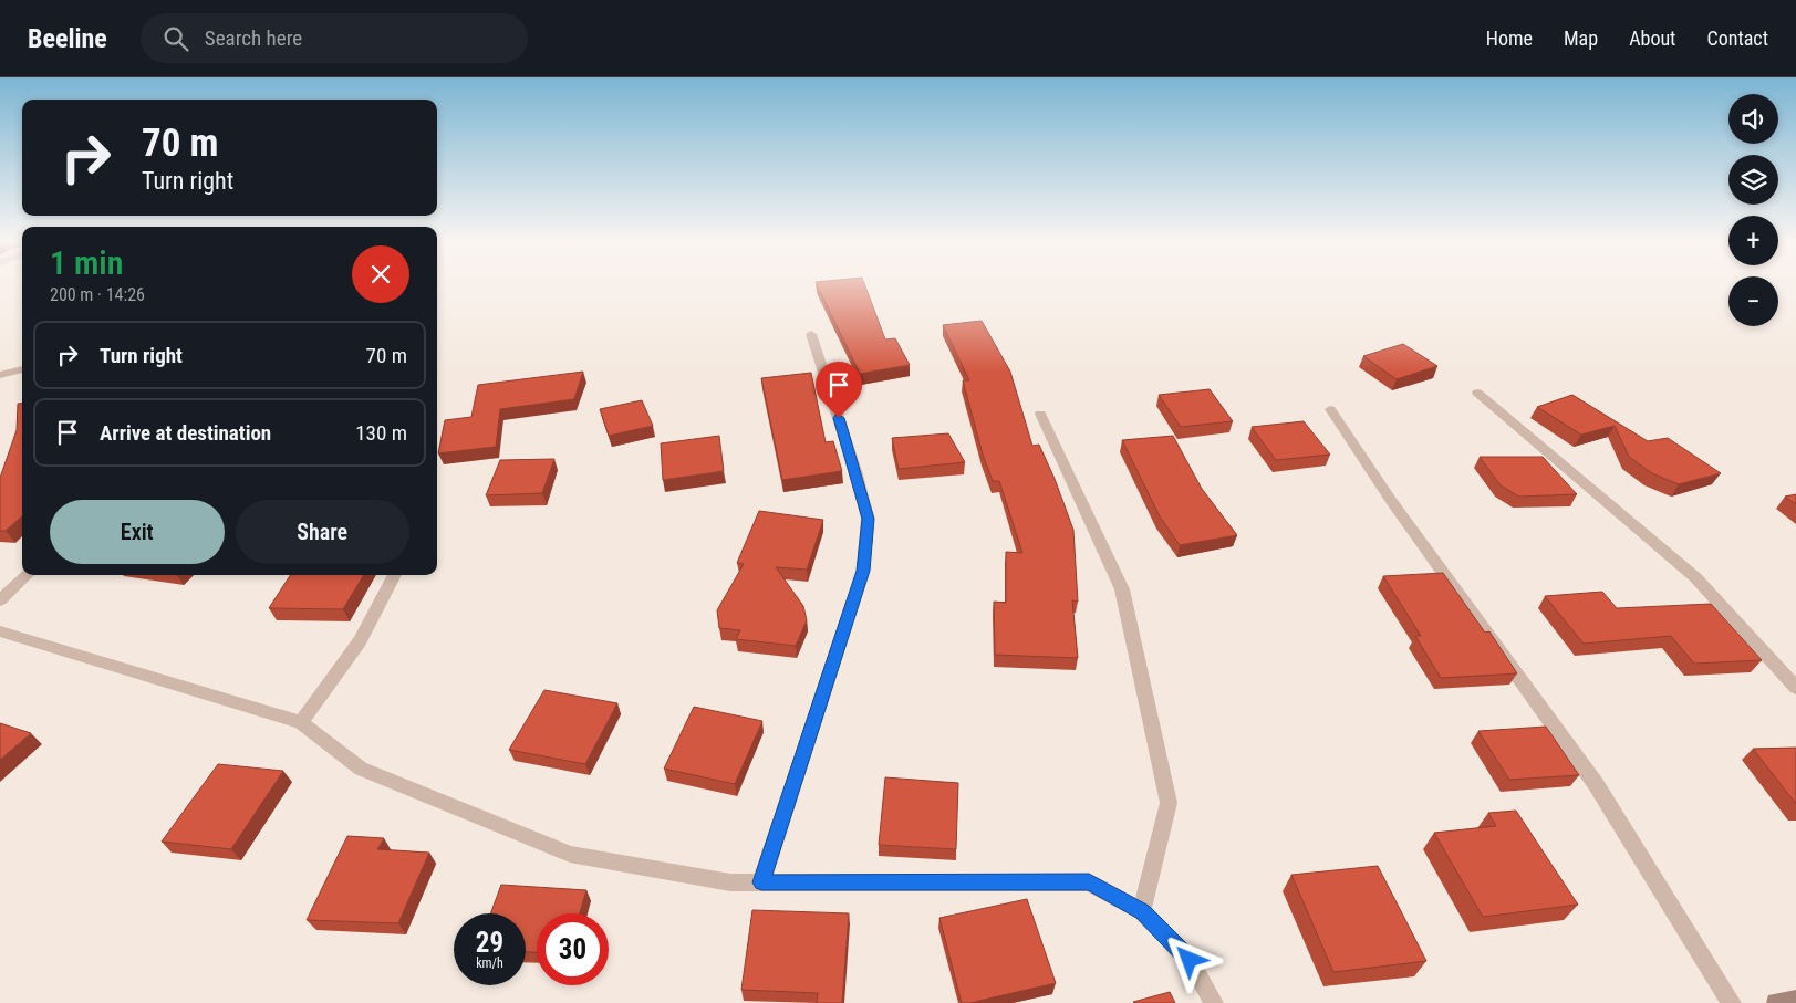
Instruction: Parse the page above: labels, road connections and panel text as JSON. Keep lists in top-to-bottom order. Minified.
{"page":{"header":"Beeline","search":"Search here","nav":["Home","Map","About","Contact"],"map_buttons":["+","−"],"turn":["70 m","Turn right"],"heading":["1 min","200 m · 14:26"],"list":[{"name":"Turn right","value":"70 m"},{"name":"Arrive at destination","value":"130 m"}],"buttons":["Exit","Share"],"speed":"29 km/h","limit":"30"}}
